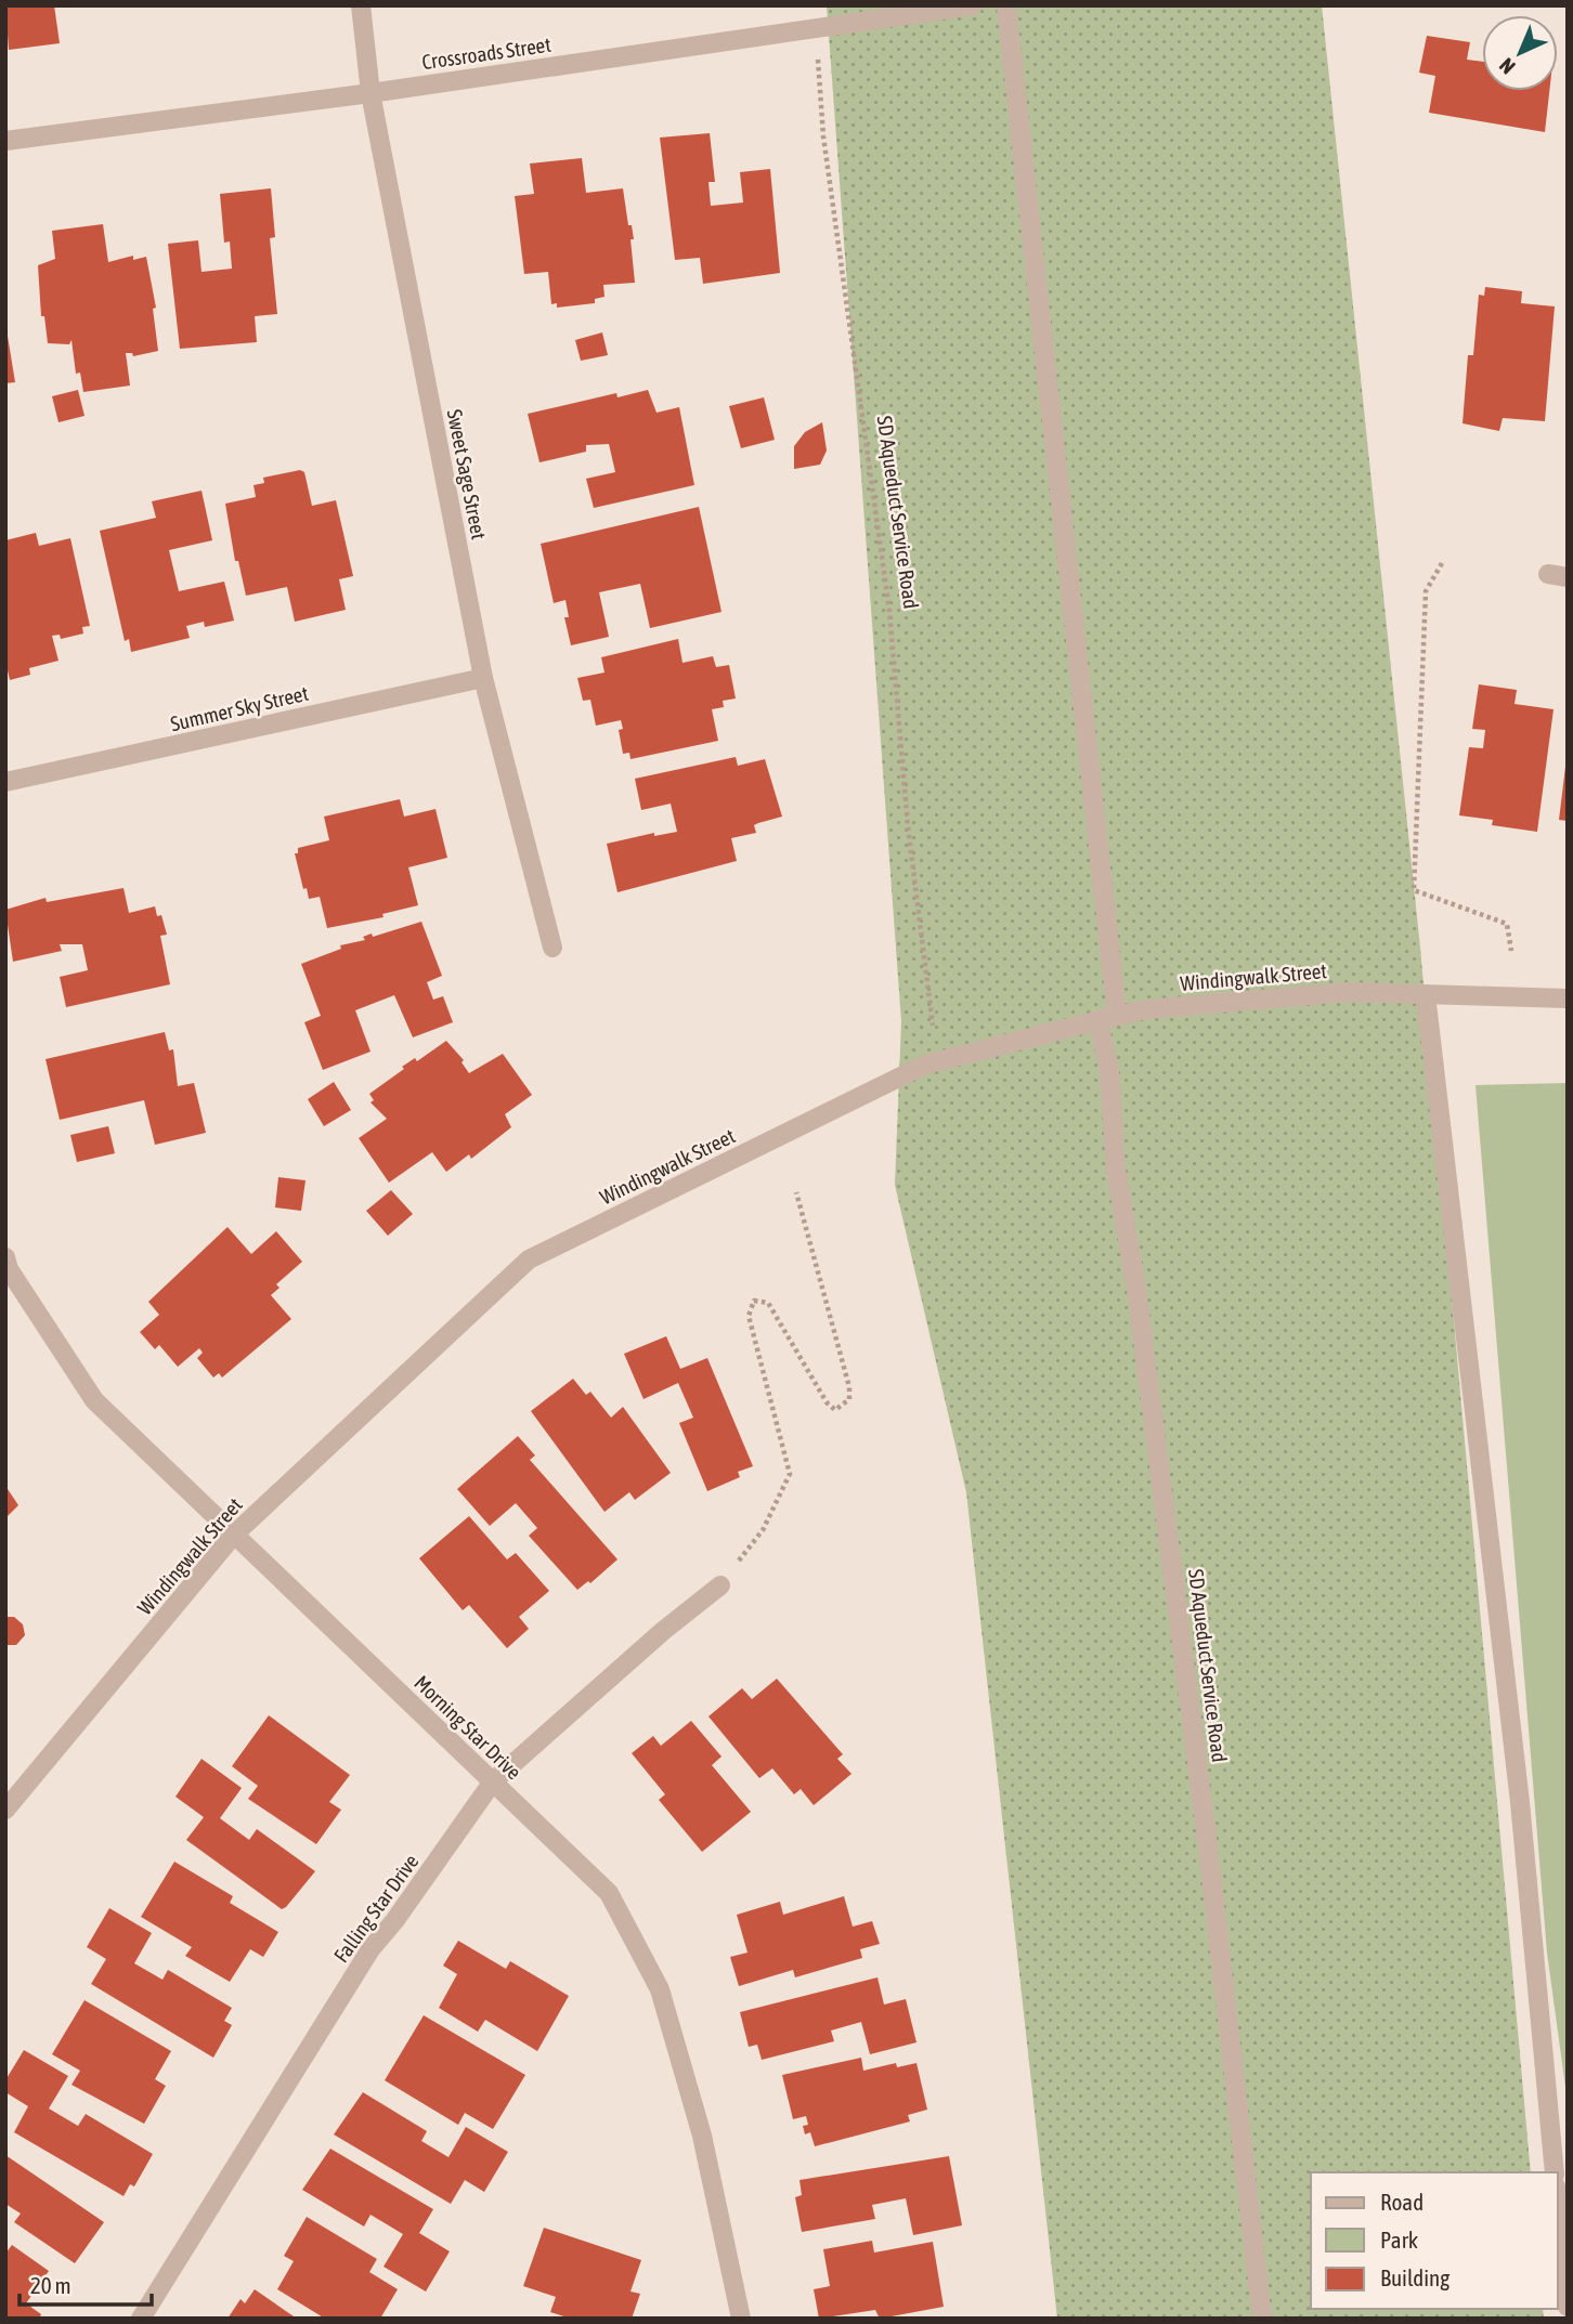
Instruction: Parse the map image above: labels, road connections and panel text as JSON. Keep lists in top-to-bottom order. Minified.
{"streets":{"street":["Crossroads Street","Sweet Sage Street","SD Aqueduct Service Road","Summer Sky Street","Windingwalk Street","Morning Star Drive","Falling Star Drive"]},"crossings":[["Crossroads Street","Sweet Sage Street"],["Crossroads Street","SD Aqueduct Service Road"],["Sweet Sage Street","Summer Sky Street"],["SD Aqueduct Service Road","Windingwalk Street"],["Windingwalk Street","Morning Star Drive"],["Morning Star Drive","Falling Star Drive"]],"legend":["Road","Park","Building"],"scale_bar":"20 m","north":"bottom left"}
